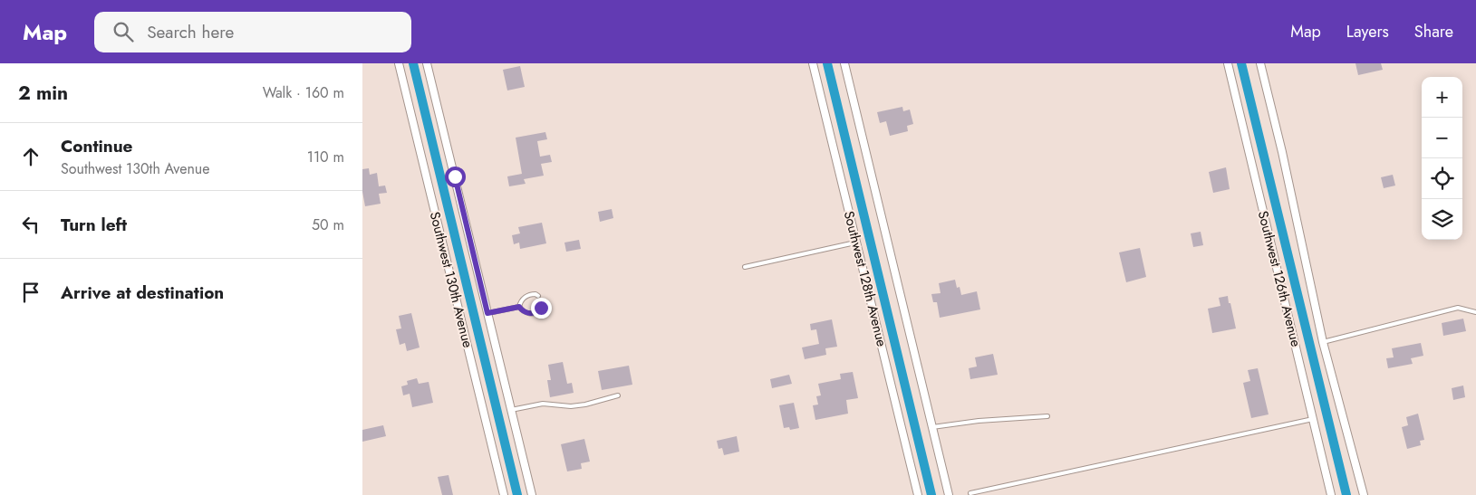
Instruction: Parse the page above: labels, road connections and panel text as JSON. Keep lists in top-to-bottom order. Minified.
{"streets":{"street":["Southwest 128th Avenue","Southwest 126th Avenue","Southwest 130th Avenue"]},"page":{"header":"Map","search":"Search here","nav":["Map","Layers","Share"],"heading":["2 min","Walk · 160 m"],"map_buttons":["+","−"],"list":[["Continue","Southwest 130th Avenue","110 m"],["Turn left","50 m"],"Arrive at destination"]}}
